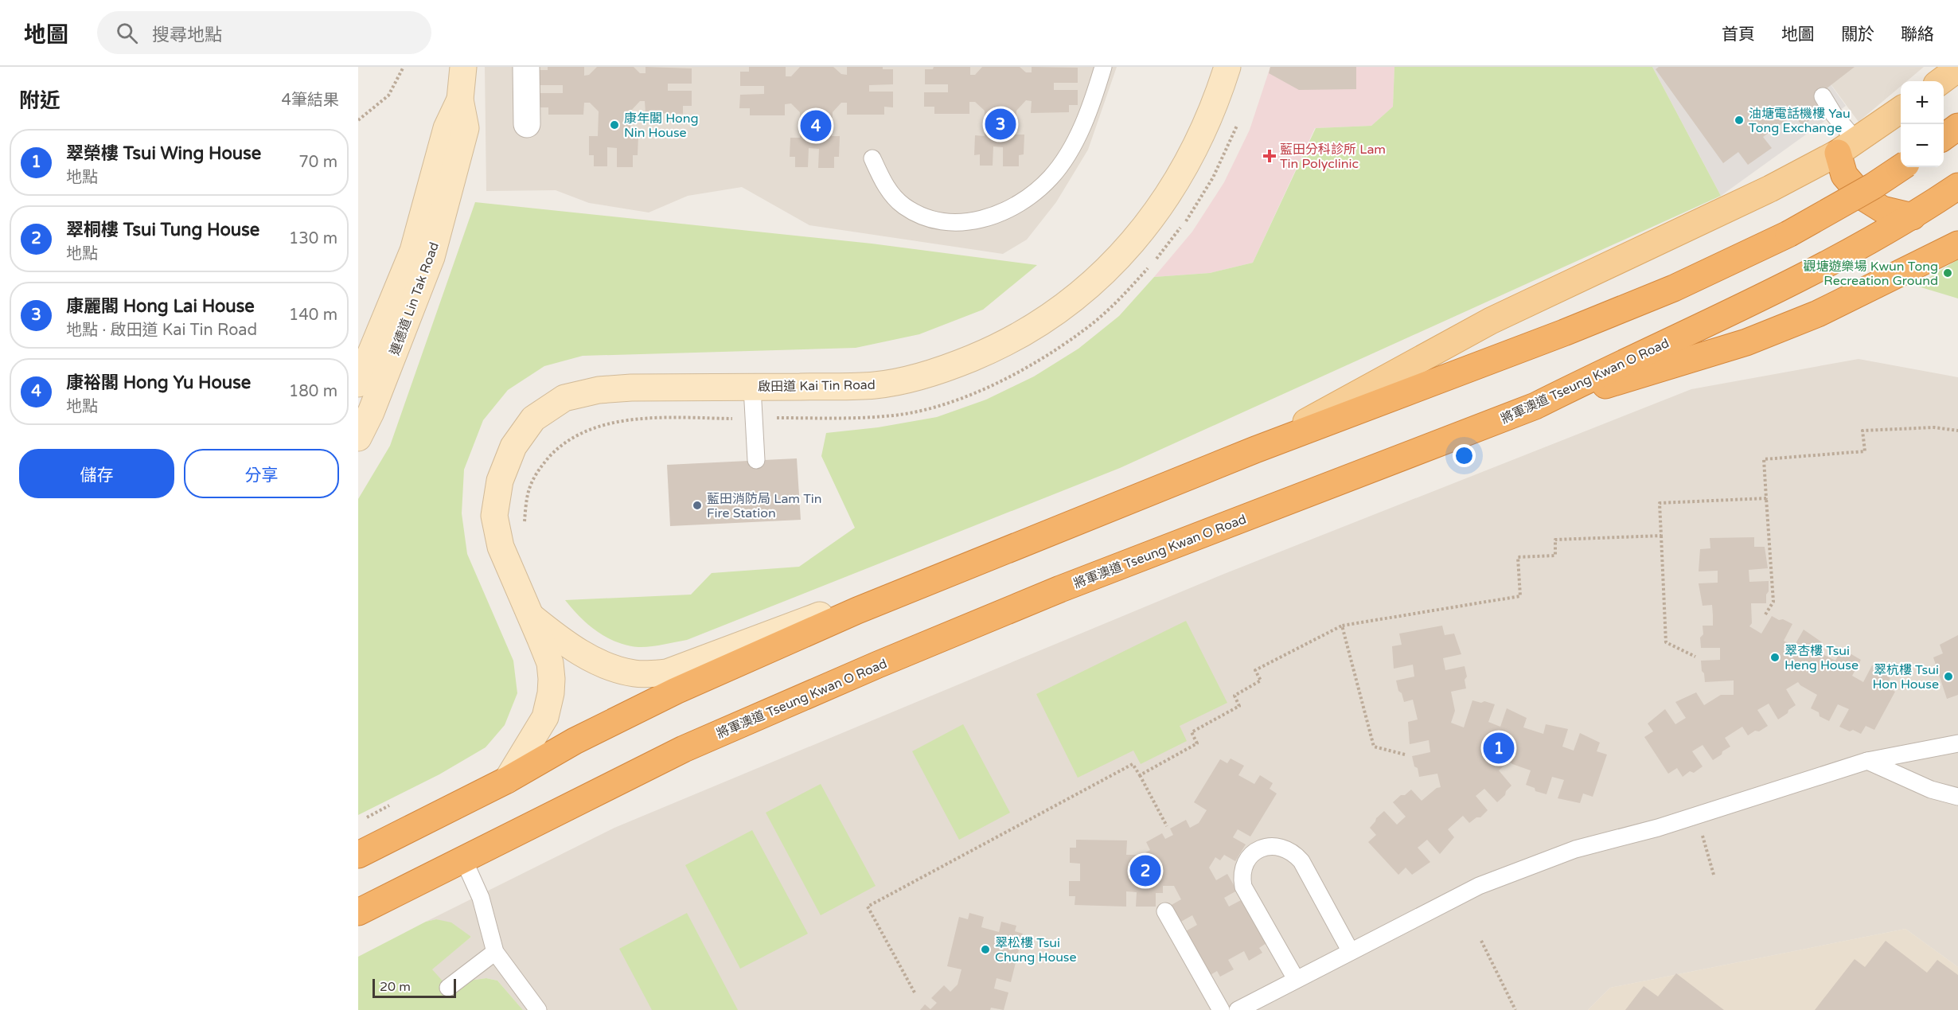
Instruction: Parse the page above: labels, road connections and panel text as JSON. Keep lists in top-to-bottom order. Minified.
{"streets":{"highway":["將軍澳道 Tseung Kwan O Road"],"street":["連德道 Lin Tak Road","啟田道 Kai Tin Road"]},"places":{"other":["油塘電話機樓 Yau Tong Exchange","康年閣 Hong Nin House","觀塘遊樂場 Kwun Tong Recreation Ground","藍田消防局 Lam Tin Fire Station","翠杏樓 Tsui Heng House","翠杭樓 Tsui Hon House","翠松樓 Tsui Chung House"],"health":["藍田分科診所 Lam Tin Polyclinic"]},"scale_bar":"20 m","page":{"header":"地圖","search":"搜尋地點","nav":["首頁","地圖","關於","聯絡"],"heading":["附近","4筆結果"],"map_buttons":["+","−"],"pins":["3","4","1","2"],"list":[{"mark":"1","name":"翠榮樓 Tsui Wing House","note":"地點","value":"70 m"},{"mark":"2","name":"翠桐樓 Tsui Tung House","note":"地點","value":"130 m"},{"mark":"3","name":"康麗閣 Hong Lai House","note":"地點 · 啟田道 Kai Tin Road","value":"140 m"},{"mark":"4","name":"康裕閣 Hong Yu House","note":"地點","value":"180 m"}],"buttons":["儲存","分享"],"scale":"20 m"}}
